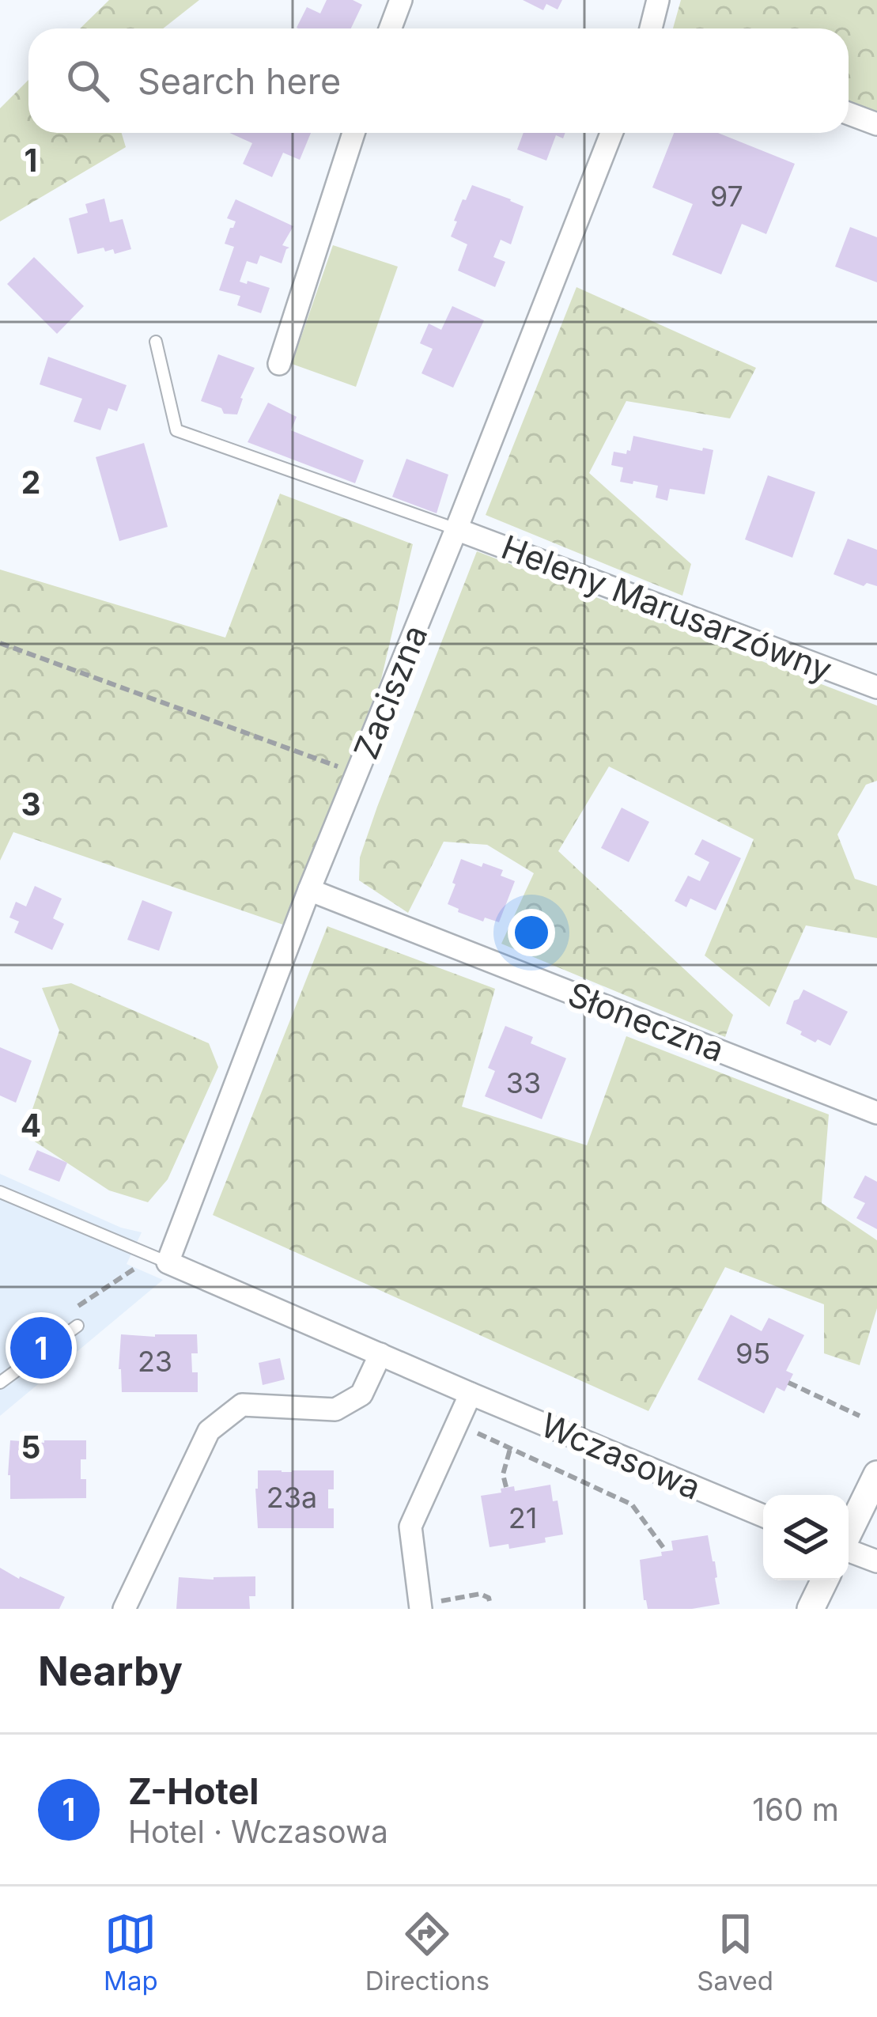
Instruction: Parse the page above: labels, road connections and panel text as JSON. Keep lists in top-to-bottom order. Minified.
{"streets":{"street":["Heleny Marusarzówny","Zaciszna","Słoneczna","Wczasowa"]},"crossings":[["Heleny Marusarzówny","Zaciszna"],["Zaciszna","Słoneczna"],["Zaciszna","Wczasowa"]],"house_numbers":["97","33","95","23","23a","21"],"page":{"search":"Search here","pins":"1","heading":"Nearby","list":[{"mark":"1","name":"Z-Hotel","note":"Hotel · Wczasowa","value":"160 m"}],"nav":["Map","Directions","Saved"]},"grid":{"rows":["1","2","3","4","5"]}}
